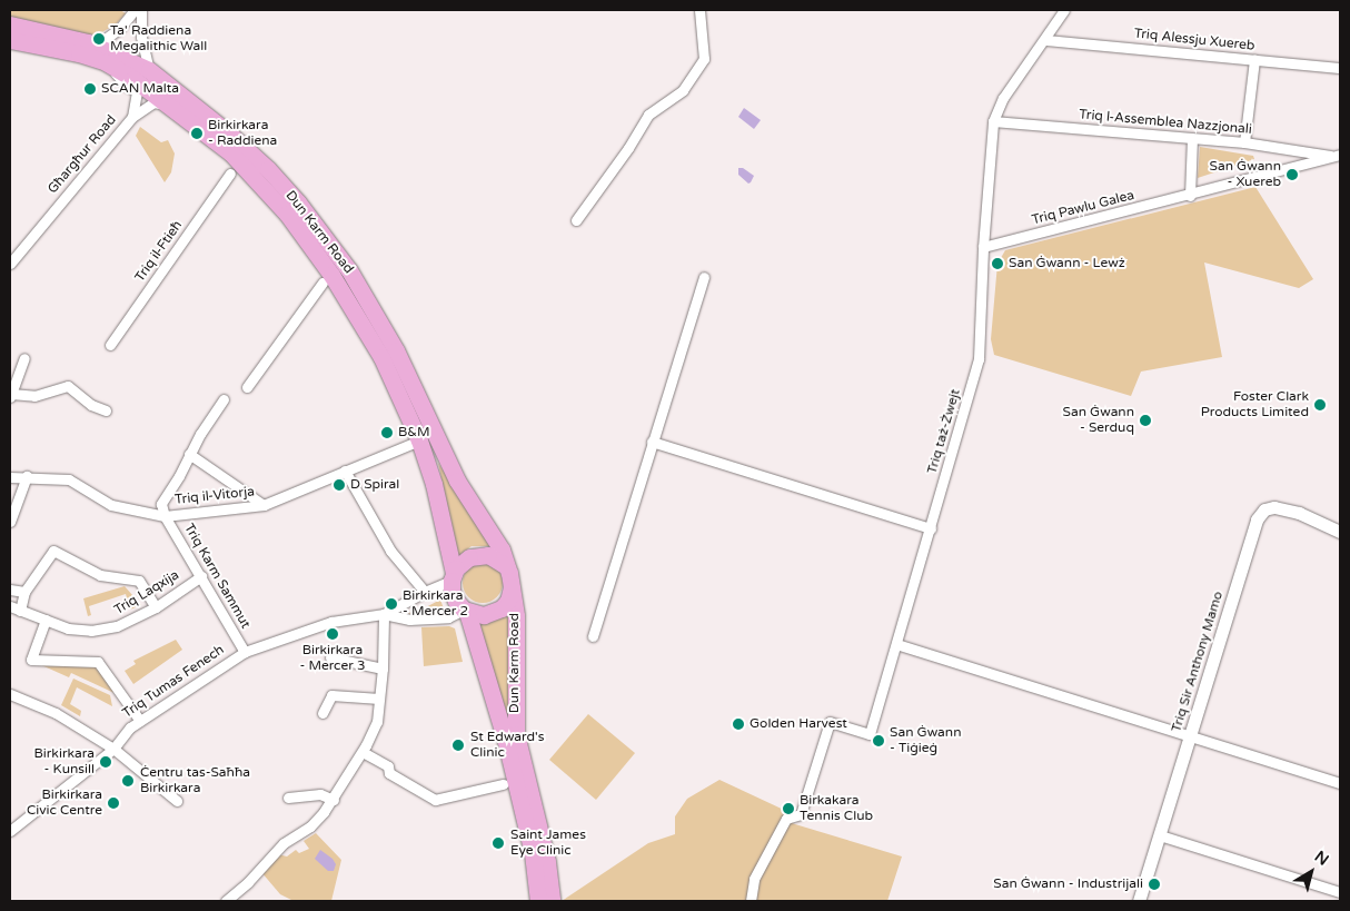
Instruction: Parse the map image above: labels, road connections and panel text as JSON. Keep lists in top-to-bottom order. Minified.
{"streets":{"highway":["Dun Karm Road"],"main road":["Triq Sir Anthony Mamo"],"street":["Triq Alessju Xuereb","Triq l-Assemblea Nazzjonali","Għargħur Road","Triq Pawlu Galea","Triq il-Ftieħ","Triq taż-Żwejt","Triq il-Vitorja","Triq Karm Sammut","Triq Laqxija","Triq Tumas Fenech"]},"crossings":[["Triq Alessju Xuereb","Triq taż-Żwejt"],["Triq l-Assemblea Nazzjonali","Triq Pawlu Galea"],["Triq l-Assemblea Nazzjonali","Triq taż-Żwejt"],["Għargħur Road","Dun Karm Road"],["Triq Pawlu Galea","Triq taż-Żwejt"],["Dun Karm Road","Triq il-Vitorja"],["Dun Karm Road","Triq Tumas Fenech"],["Triq il-Vitorja","Triq Karm Sammut"],["Triq Karm Sammut","Triq Laqxija"],["Triq Karm Sammut","Triq Tumas Fenech"]],"places":["Ta' Raddiena Megalithic Wall","SCAN Malta","Birkirkara - Raddiena","San Ġwann - Xuereb","San Ġwann - Lewż","Foster Clark Products Limited","San Ġwann - Serduq","B&M","D Spiral","Birkirkara - Mercer 2","Birkirkara - Mercer 3","Golden Harvest","San Ġwann - Tiġieġ","St Edward's Clinic","Birkirkara - Kunsill","Ċentru tas-Saħħa Birkirkara","Birkirkara Civic Centre","Birkakara Tennis Club","Saint James Eye Clinic","San Ġwann - Industrijali"],"north":"top right"}
